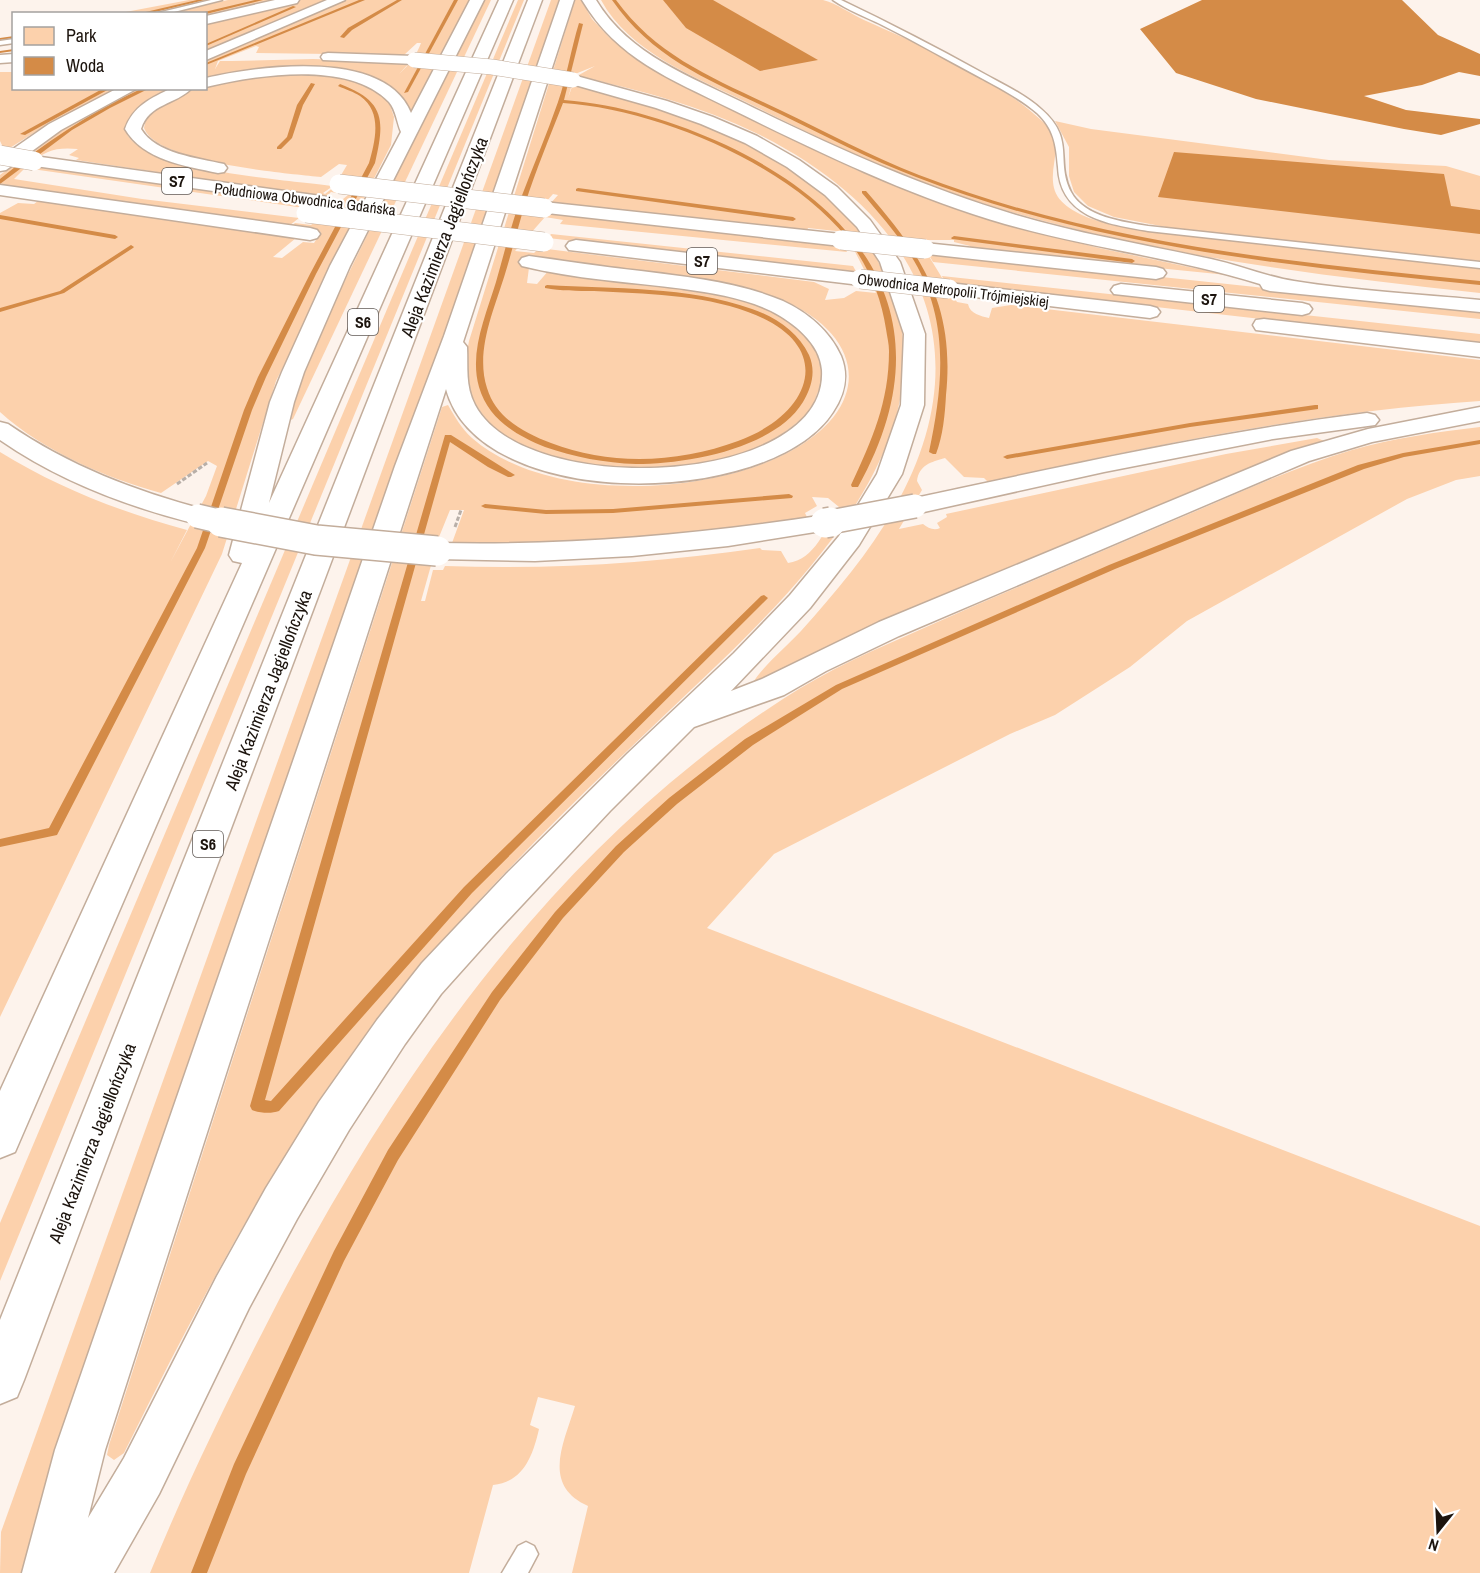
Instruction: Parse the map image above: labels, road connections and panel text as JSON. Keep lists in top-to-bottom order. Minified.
{"streets":{"highway":["S7","Południowa Obwodnica Gdańska","Aleja Kazimierza Jagiellończyka","Obwodnica Metropolii Trójmiejskiej","S6"]},"crossings":[["Południowa Obwodnica Gdańska","Obwodnica Metropolii Trójmiejskiej"]],"legend":["Park","Woda"],"north":"bottom"}
